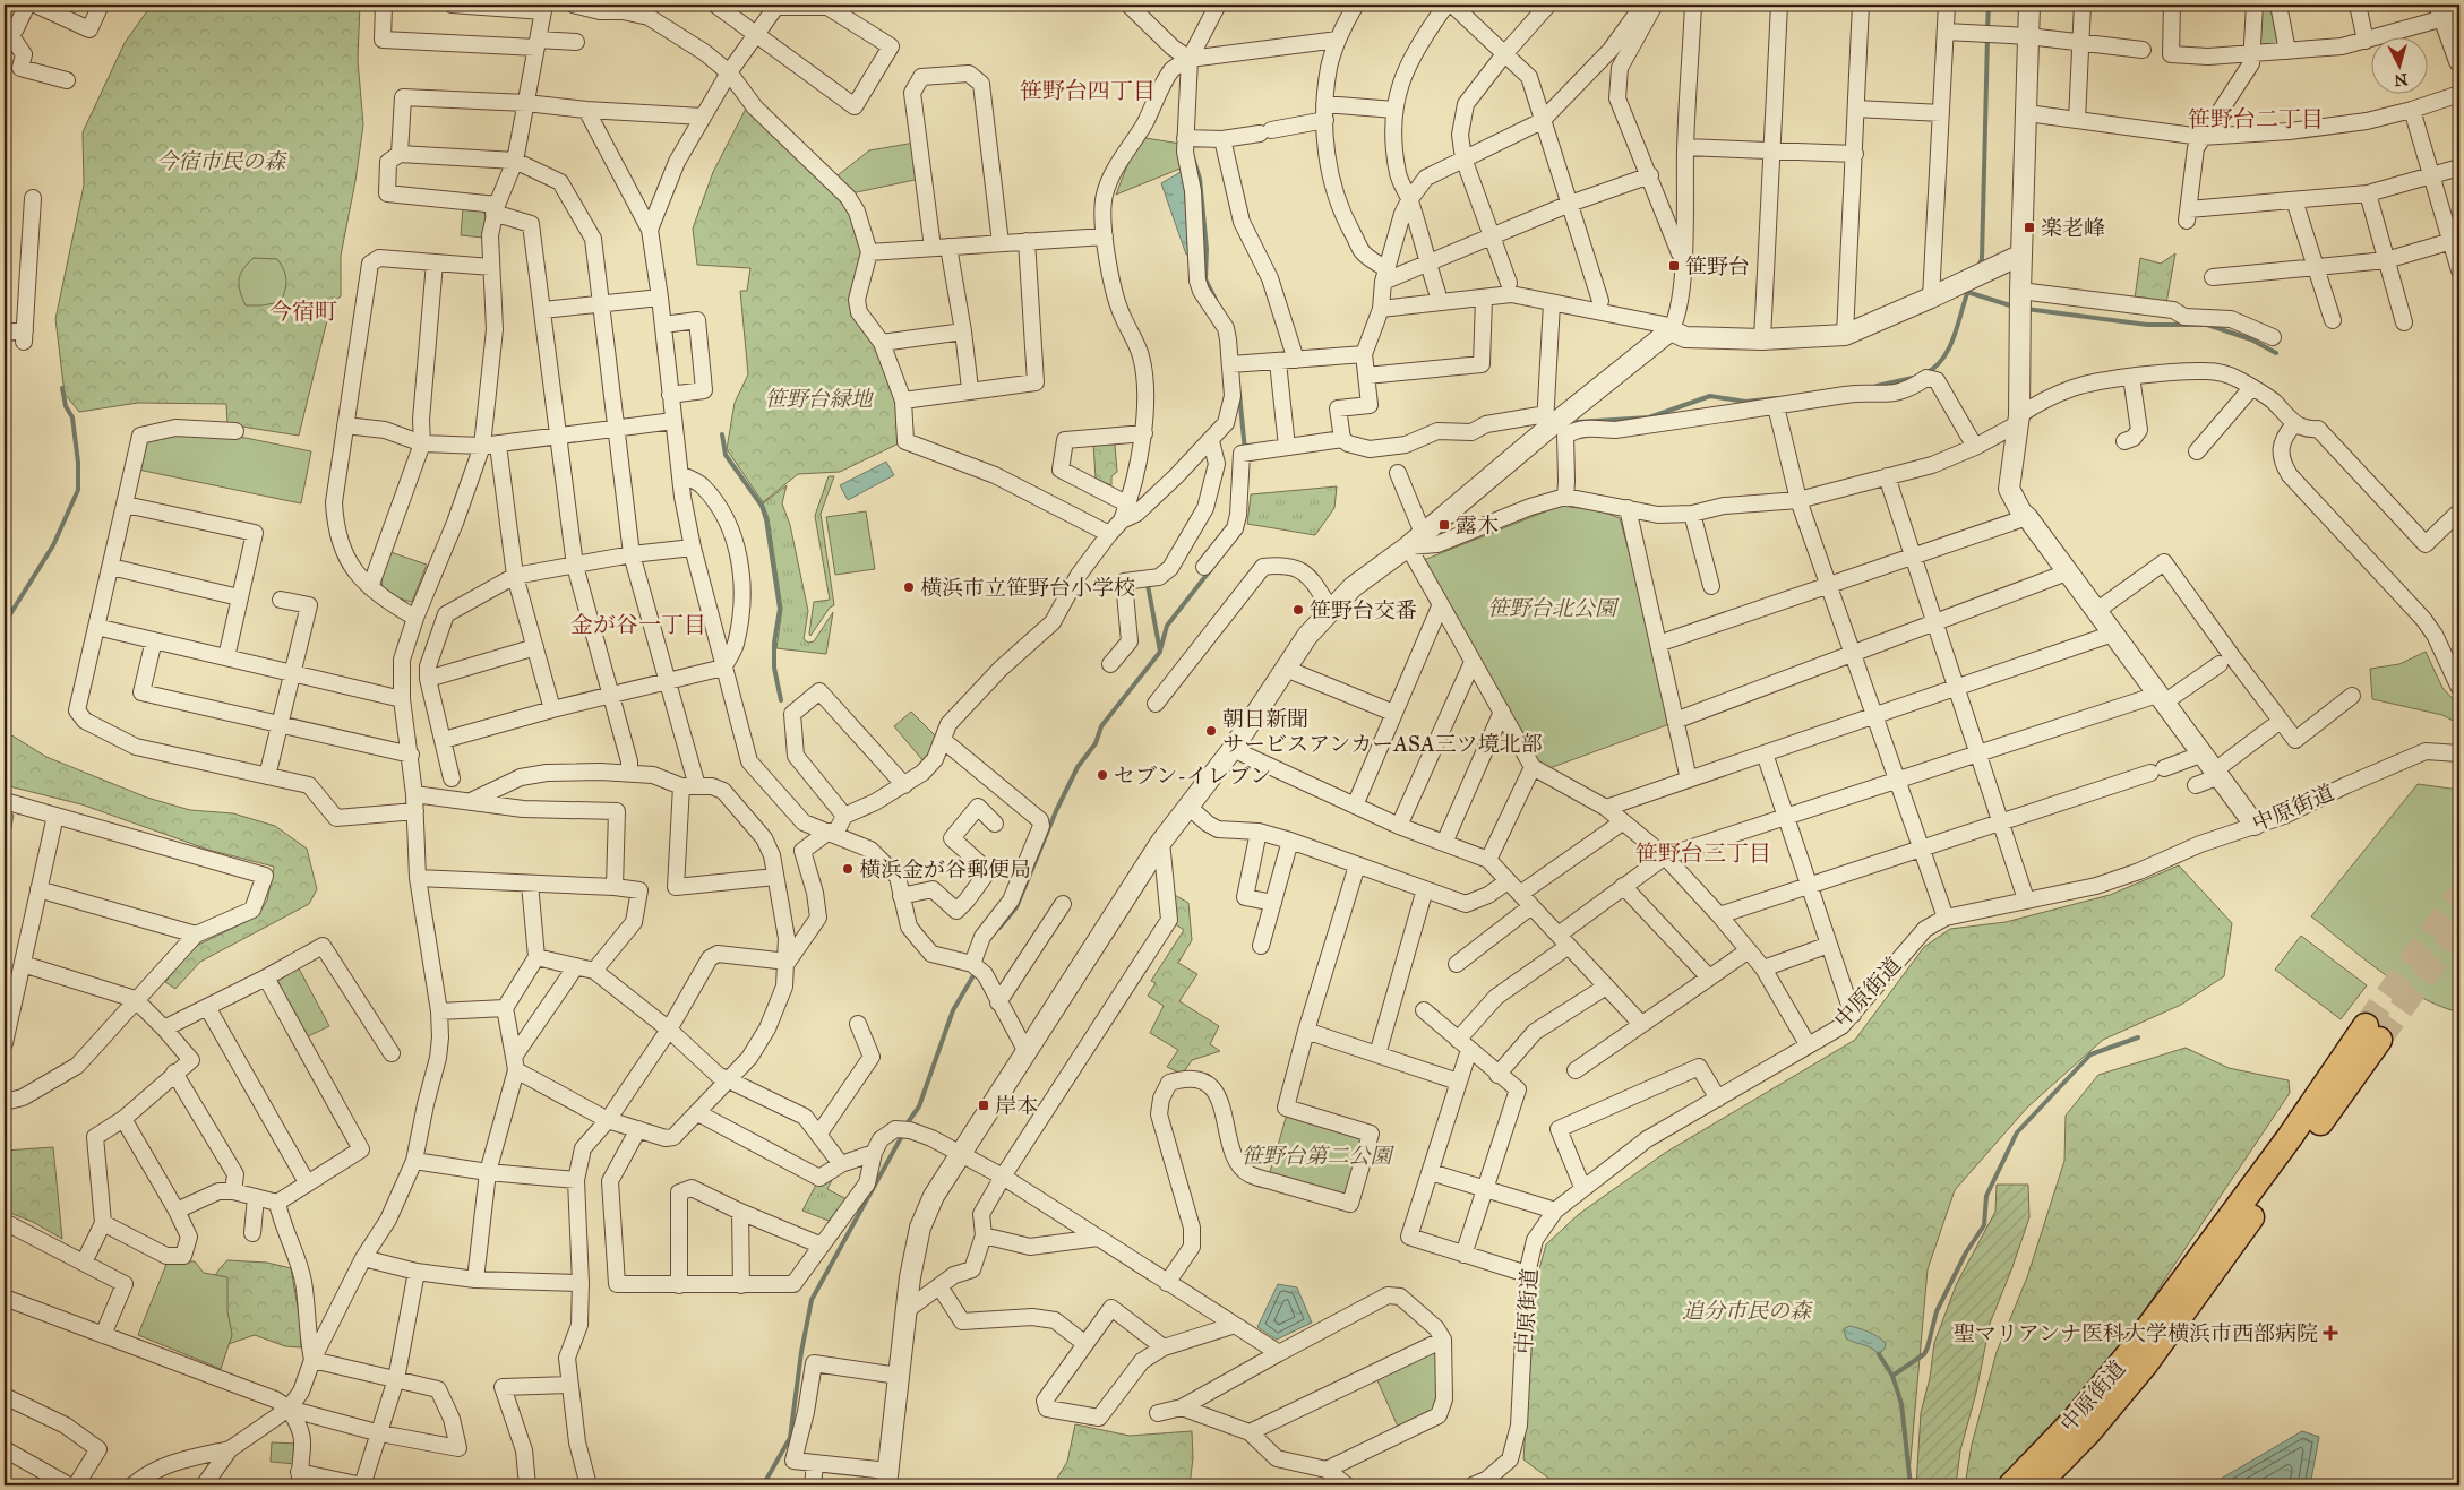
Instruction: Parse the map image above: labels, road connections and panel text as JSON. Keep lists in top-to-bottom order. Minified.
{"streets":{"main road":["中原街道"]},"districts":["笹野台四丁目","笹野台二丁目","今宿町","金が谷一丁目","笹野台三丁目"],"parks":["今宿市民の森","笹野台緑地","笹野台北公園","笹野台第二公園","追分市民の森"],"places":{"transit":["楽老峰","笹野台","露木","岸本"],"other":["横浜市立笹野台小学校","笹野台交番","朝日新聞 サービスアンカーASA三ツ境北部","セブン-イレブン","横浜金が谷郵便局"],"health":["聖マリアンナ医科大学横浜市西部病院"]},"north":"bottom"}
